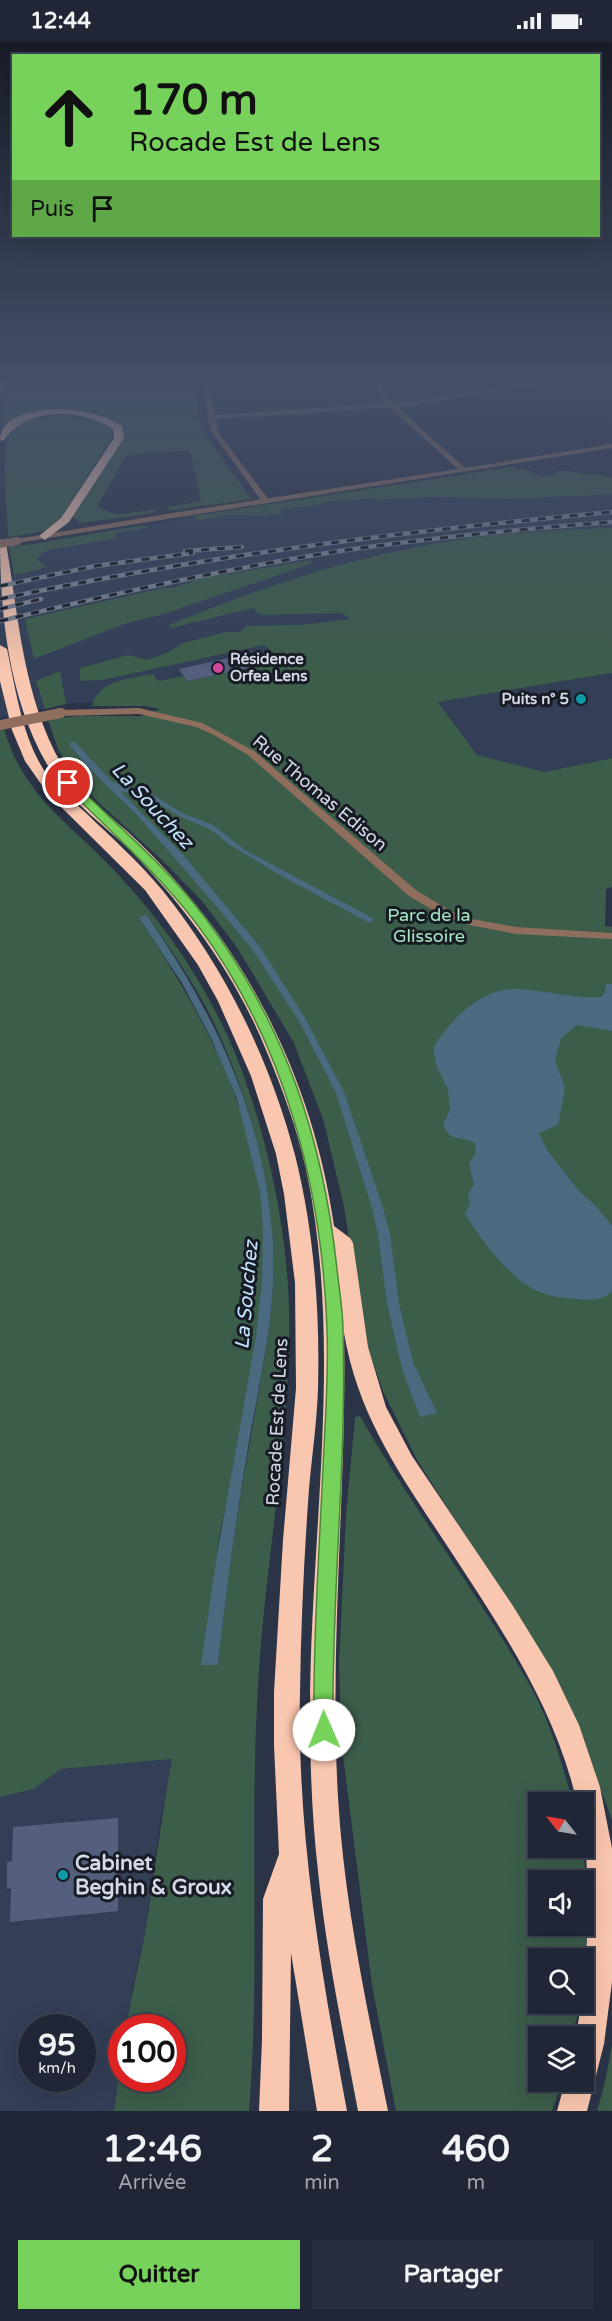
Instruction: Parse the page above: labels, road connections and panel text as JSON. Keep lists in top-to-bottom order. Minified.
{"streets":{"highway":["Rocade Est de Lens"],"street":["Rue Thomas Edison"]},"water":["La Souchez"],"parks":["Parc de la Glissoire"],"places":["Résidence Orfea Lens","Puits n° 5","Cabinet Beghin & Groux"],"north":"top left","page":{"status":"12:44","turn":["170 m","Rocade Est de Lens"],"then":"Puis","speed":"95 km/h","limit":"100","eta":["12:46","Arrivée","2","min","460","m"],"buttons":["Quitter","Partager"]}}
